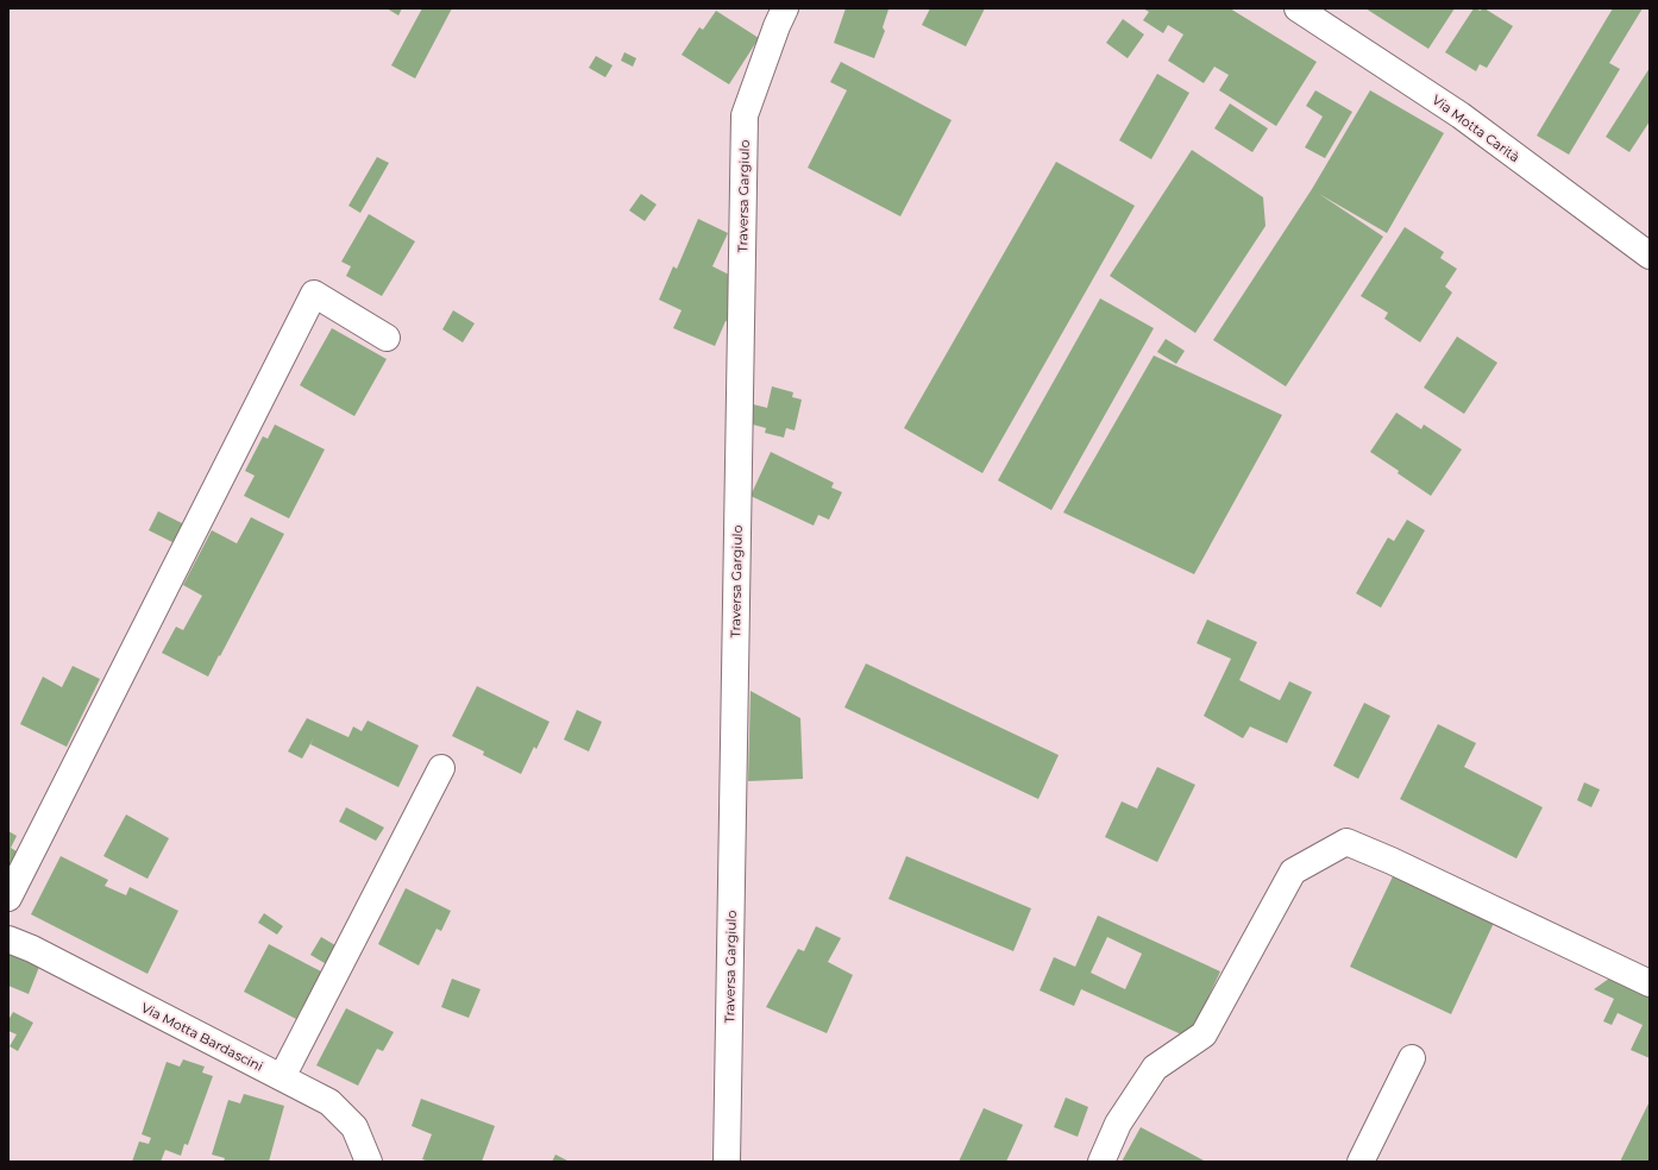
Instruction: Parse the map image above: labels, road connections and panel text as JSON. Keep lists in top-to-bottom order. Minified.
{"streets":{"street":["Via Motta Carità","Traversa Gargiulo","Via Motta Bardascini"]}}
